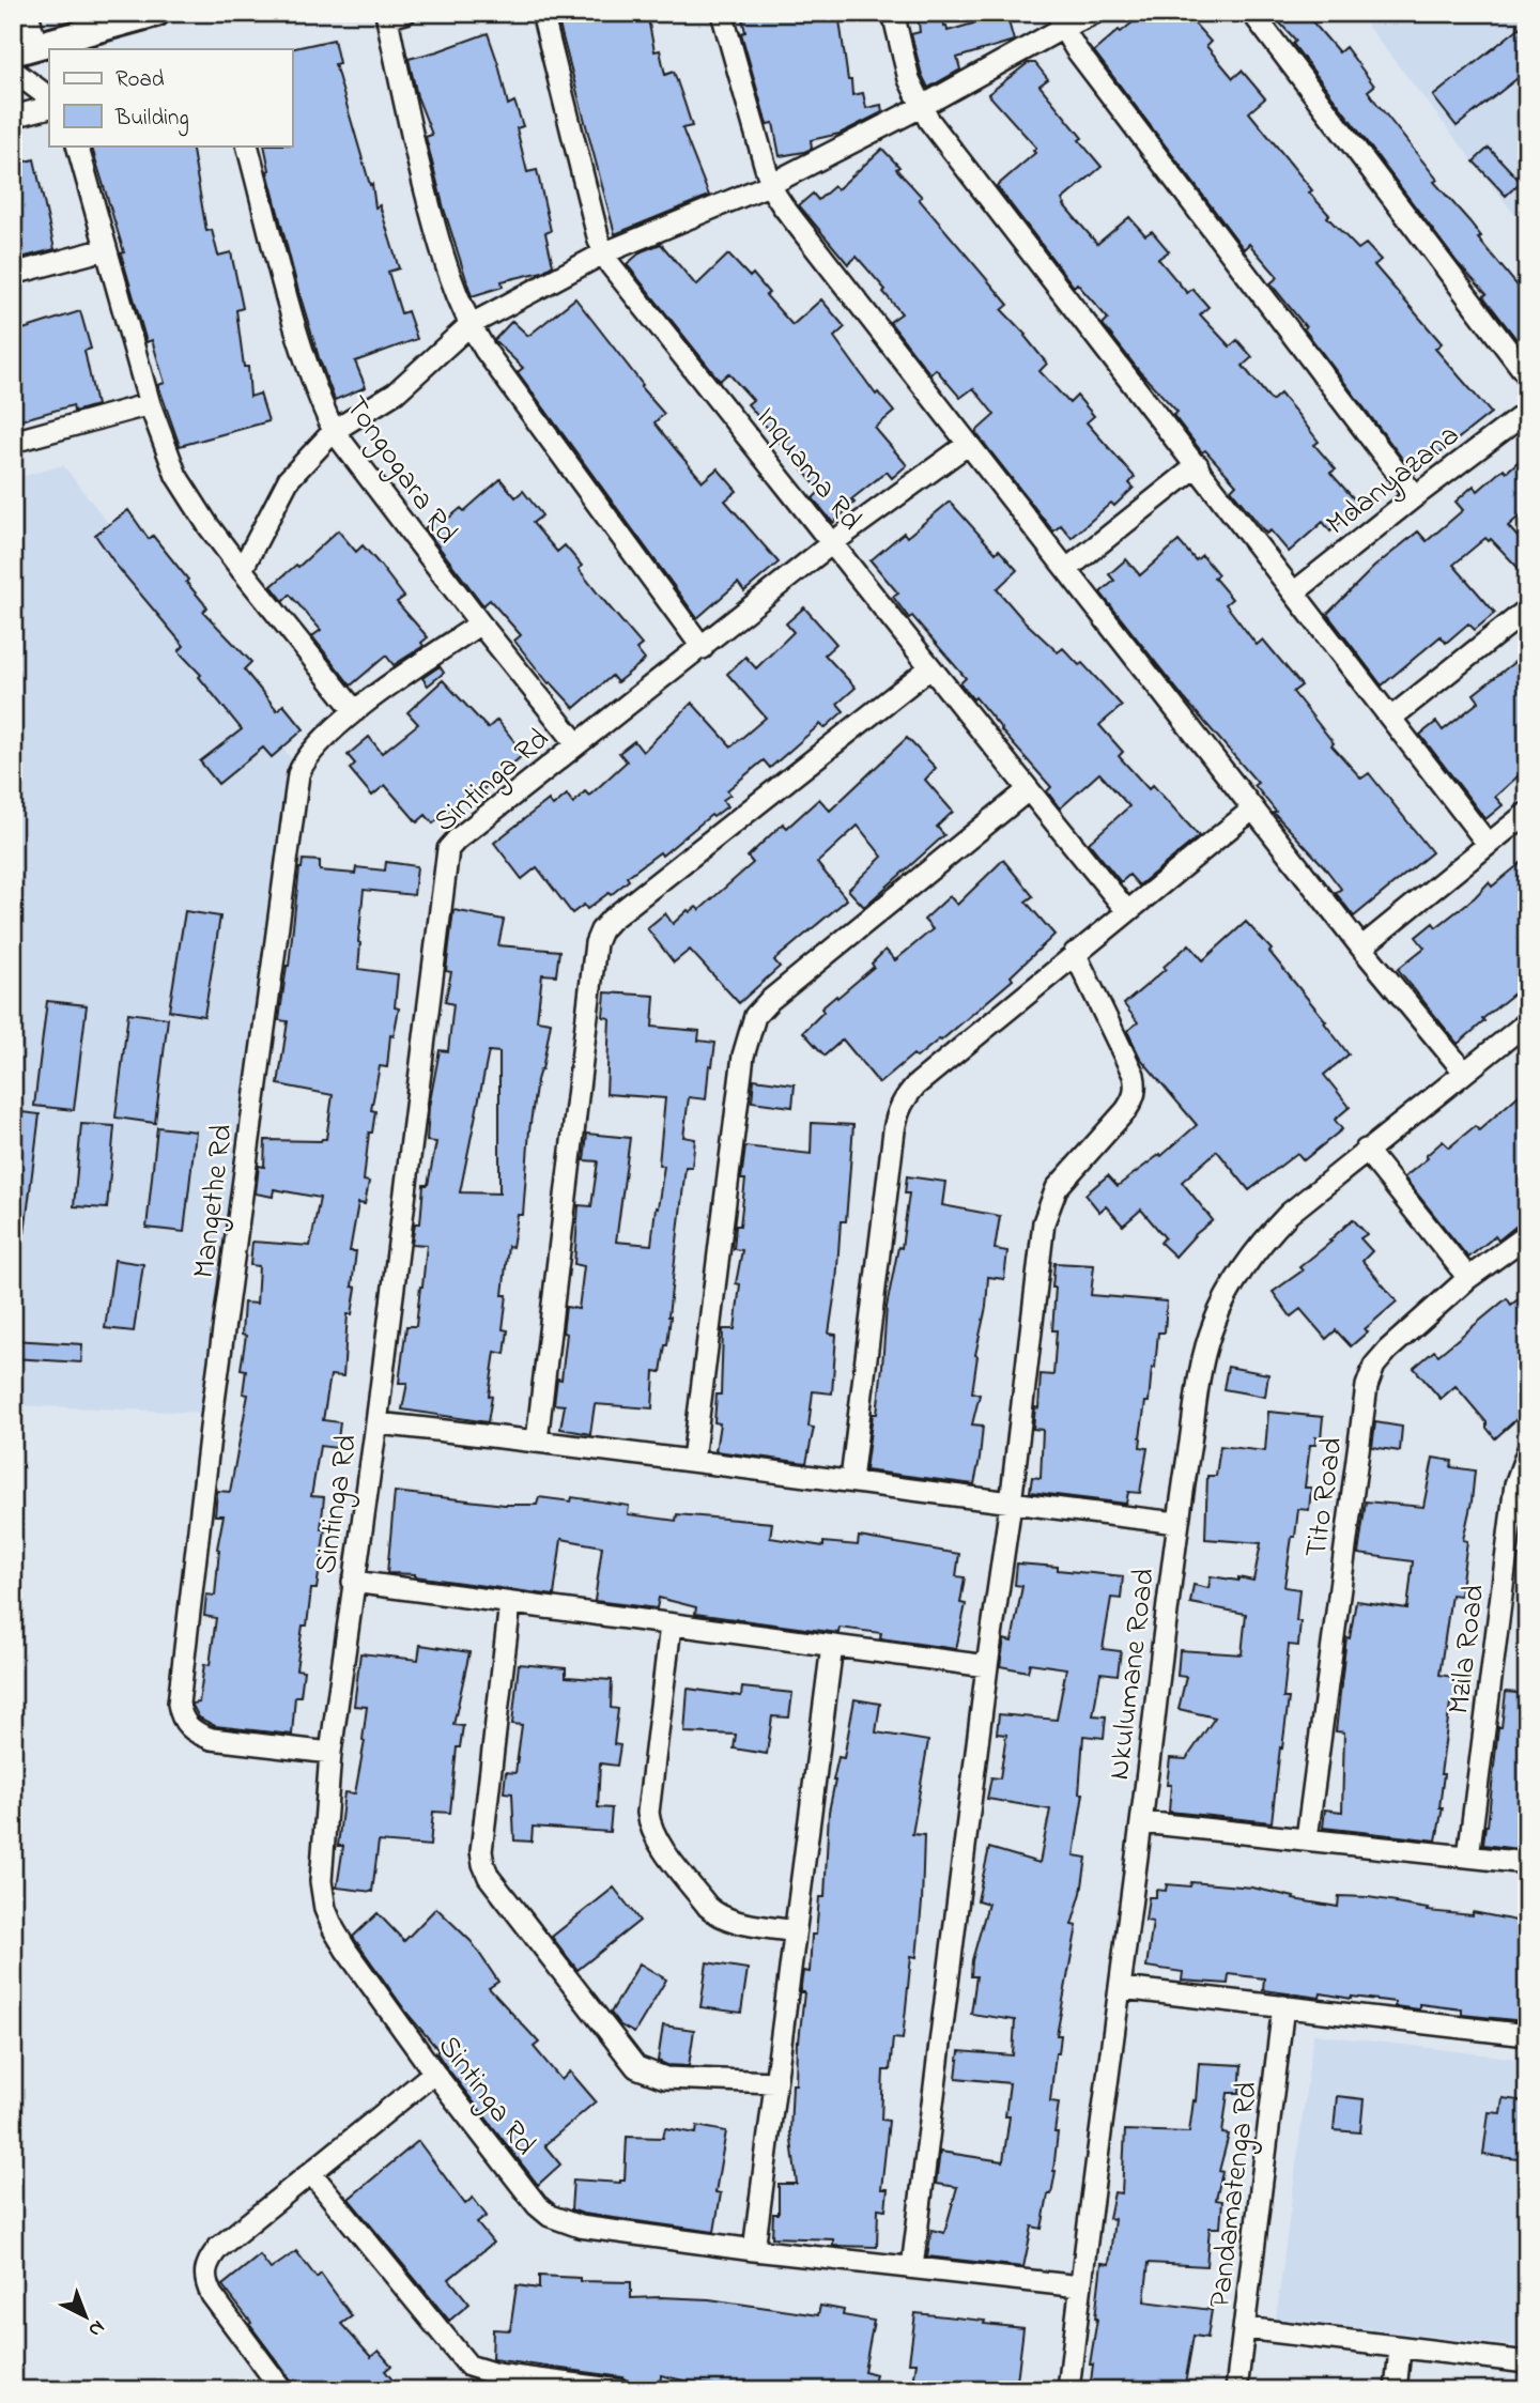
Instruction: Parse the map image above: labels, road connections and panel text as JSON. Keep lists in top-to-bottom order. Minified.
{"streets":{"street":["Inquama Rd","Tongogara Rd","Mdanyazana","Sintinga Rd","Mangethe Rd","Tito Road","Mzila Road","Nkulumane Road","Pandamatenga Rd"]},"crossings":[["Inquama Rd","Sintinga Rd"],["Tongogara Rd","Sintinga Rd"],["Tongogara Rd","Mangethe Rd"],["Sintinga Rd","Mangethe Rd"],["Sintinga Rd","Nkulumane Road"]],"legend":["Road","Building"],"north":"bottom right"}
